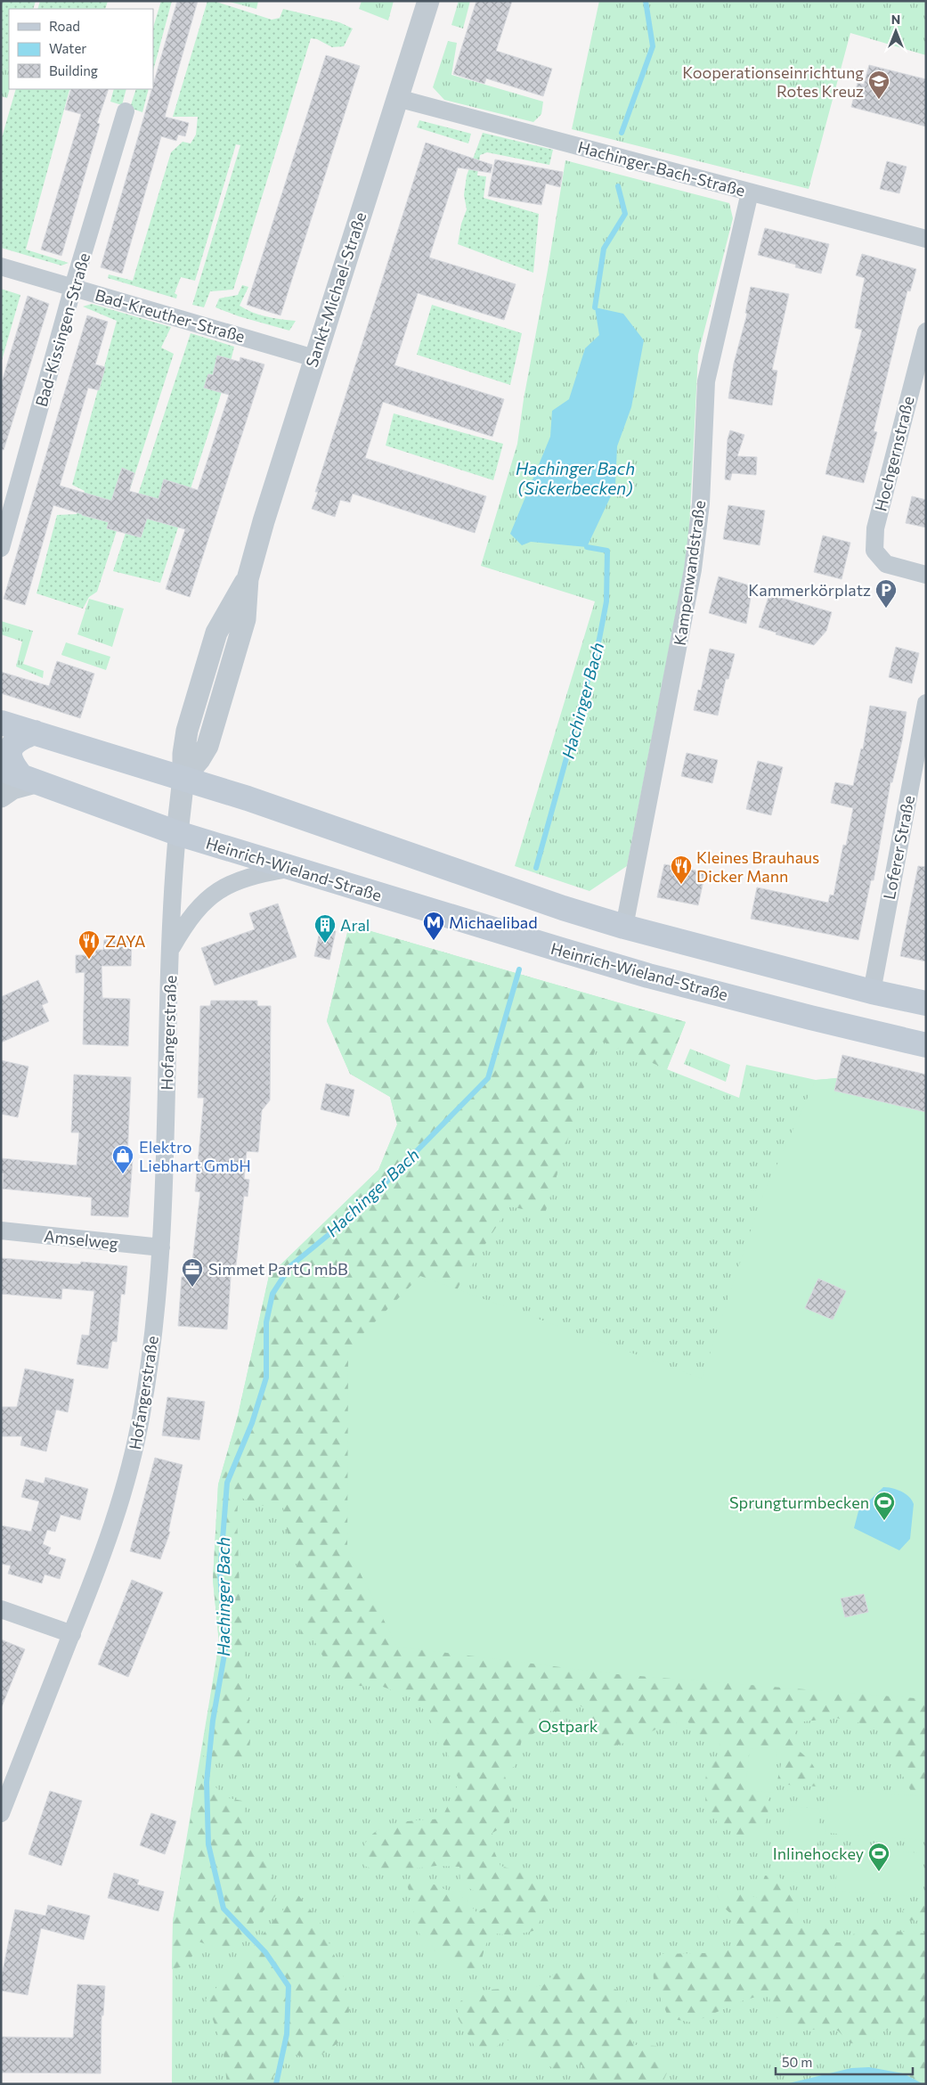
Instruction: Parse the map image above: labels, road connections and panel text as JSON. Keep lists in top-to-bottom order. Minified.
{"streets":{"main road":["Heinrich-Wieland-Straße"],"street":["Hachinger-Bach-Straße","Sankt-Michael-Straße","Bad-Kreuther-Straße","Bad-Kissingen-Straße","Hochgernstraße","Kampenwandstraße","Loferer Straße","Hofangerstraße","Amselweg"]},"crossings":[["Hachinger-Bach-Straße","Sankt-Michael-Straße"],["Hachinger-Bach-Straße","Kampenwandstraße"],["Sankt-Michael-Straße","Bad-Kreuther-Straße"],["Bad-Kreuther-Straße","Bad-Kissingen-Straße"],["Heinrich-Wieland-Straße","Hofangerstraße"],["Hofangerstraße","Amselweg"]],"water":["Hachinger Bach (Sickerbecken)","Hachinger Bach"],"parks":["Ostpark"],"places":{"school or university":["Kooperationseinrichtung Rotes Kreuz"],"parking":["Kammerkörplatz"],"restaurant":["Kleines Brauhaus Dicker Mann","ZAYA"],"metro station":["Michaelibad"],"building":["Aral"],"shop":["Elektro Liebhart GmbH"],"office":["Simmet PartG mbB"],"sports":["Sprungturmbecken","Inlinehockey"]},"legend":["Road","Water","Building"],"scale_bar":"50 m","north":"top"}
